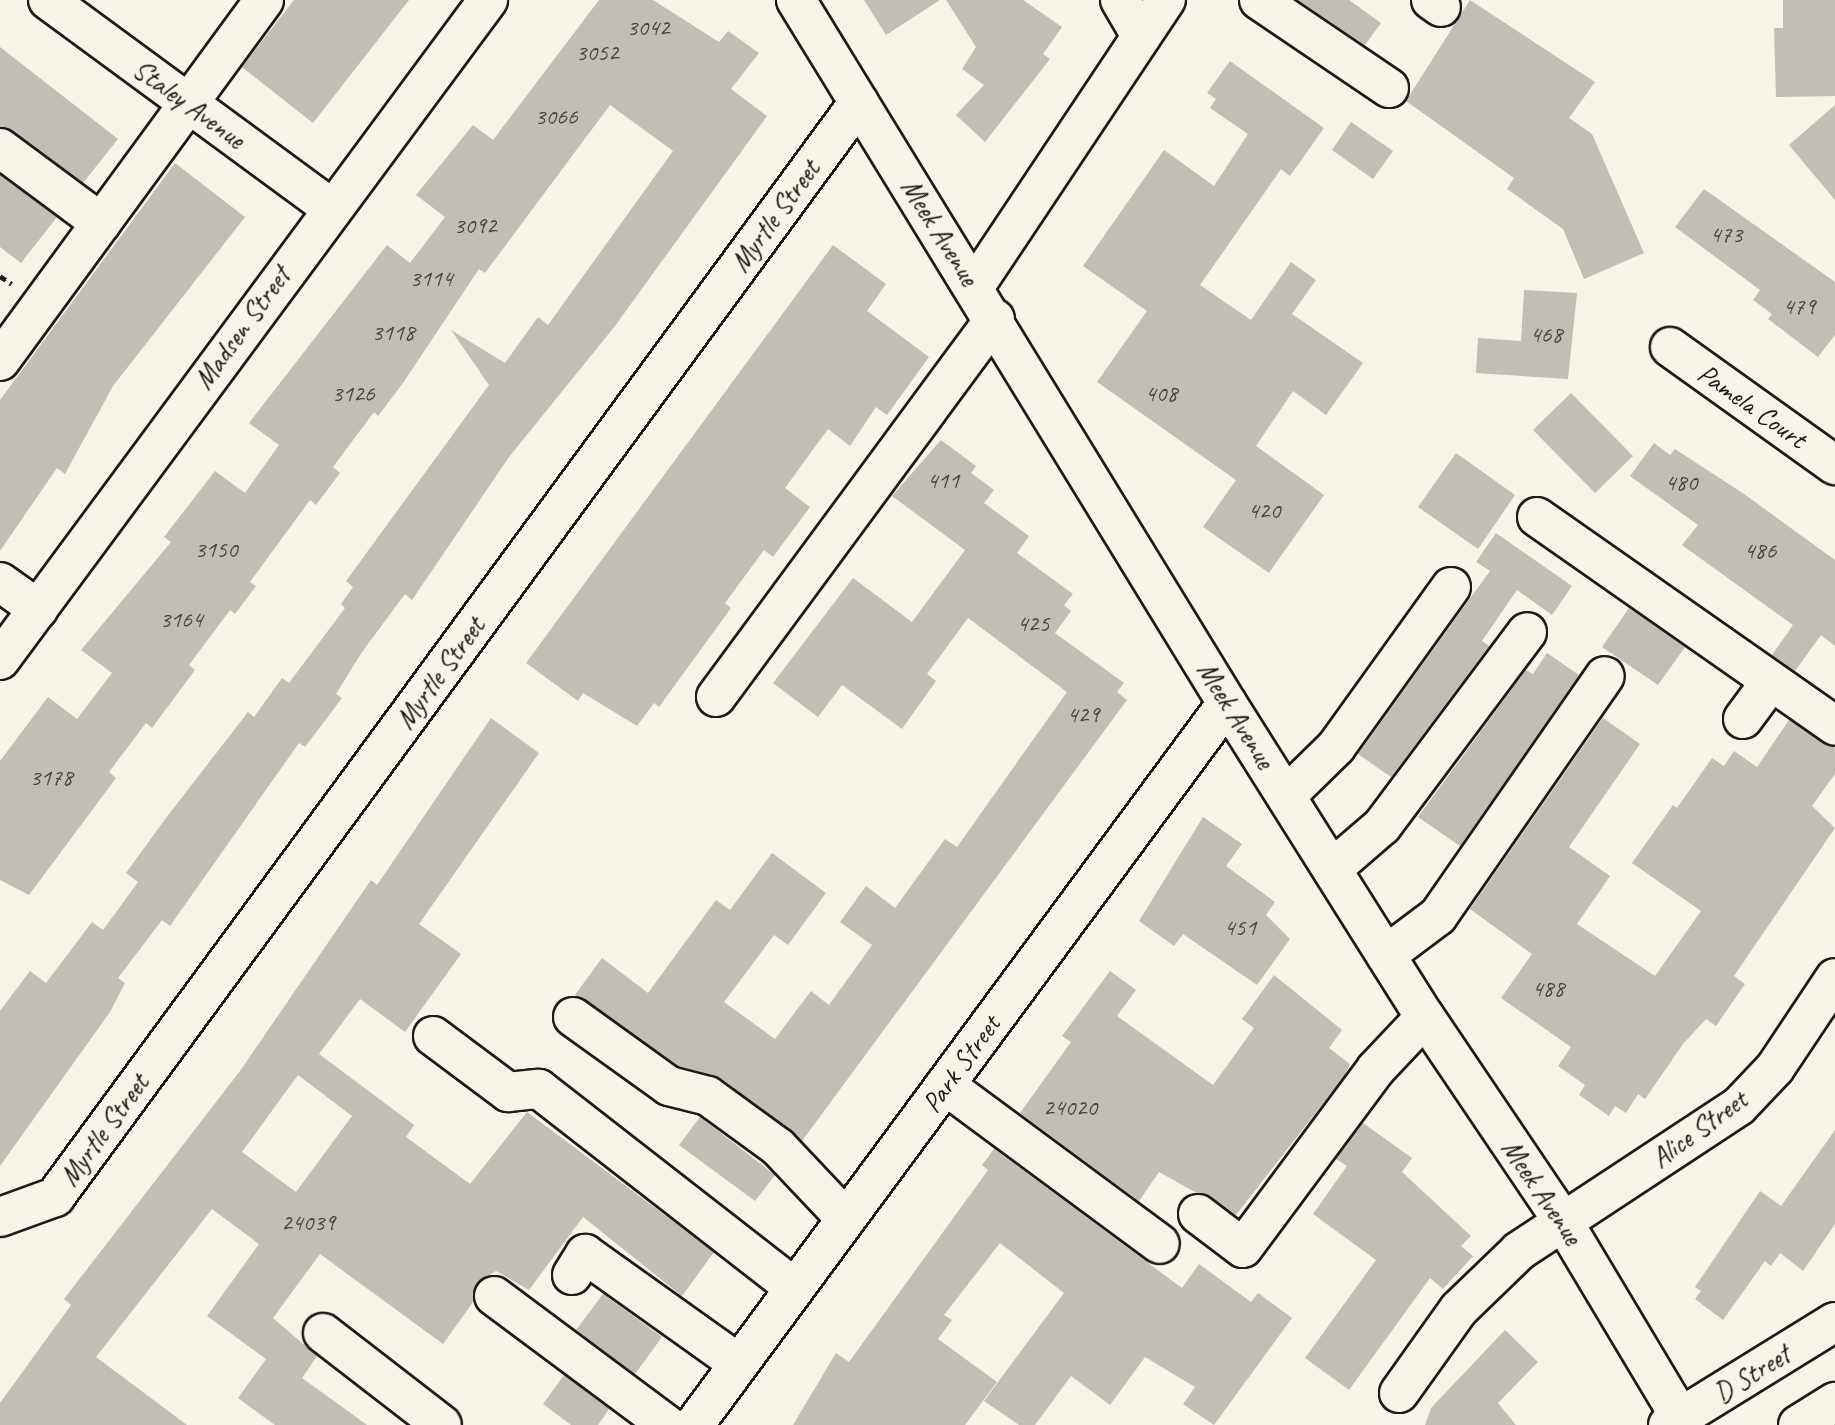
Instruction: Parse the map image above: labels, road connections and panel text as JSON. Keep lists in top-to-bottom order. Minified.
{"streets":{"street":["Staley Avenue","Myrtle Street","Meek Avenue","Madsen Street","Pamela Court","Park Street","Alice Street","D Street"]},"crossings":[["Staley Avenue","Madsen Street"],["Myrtle Street","Meek Avenue"],["Meek Avenue","Park Street"],["Meek Avenue","Alice Street"],["Meek Avenue","D Street"]],"house_numbers":["3042","3052","3066","3092","473","3114","479","3118","468","3126","408","411","480","420","3150","486","3164","425","429","3178","451","488","24020","24039"]}
